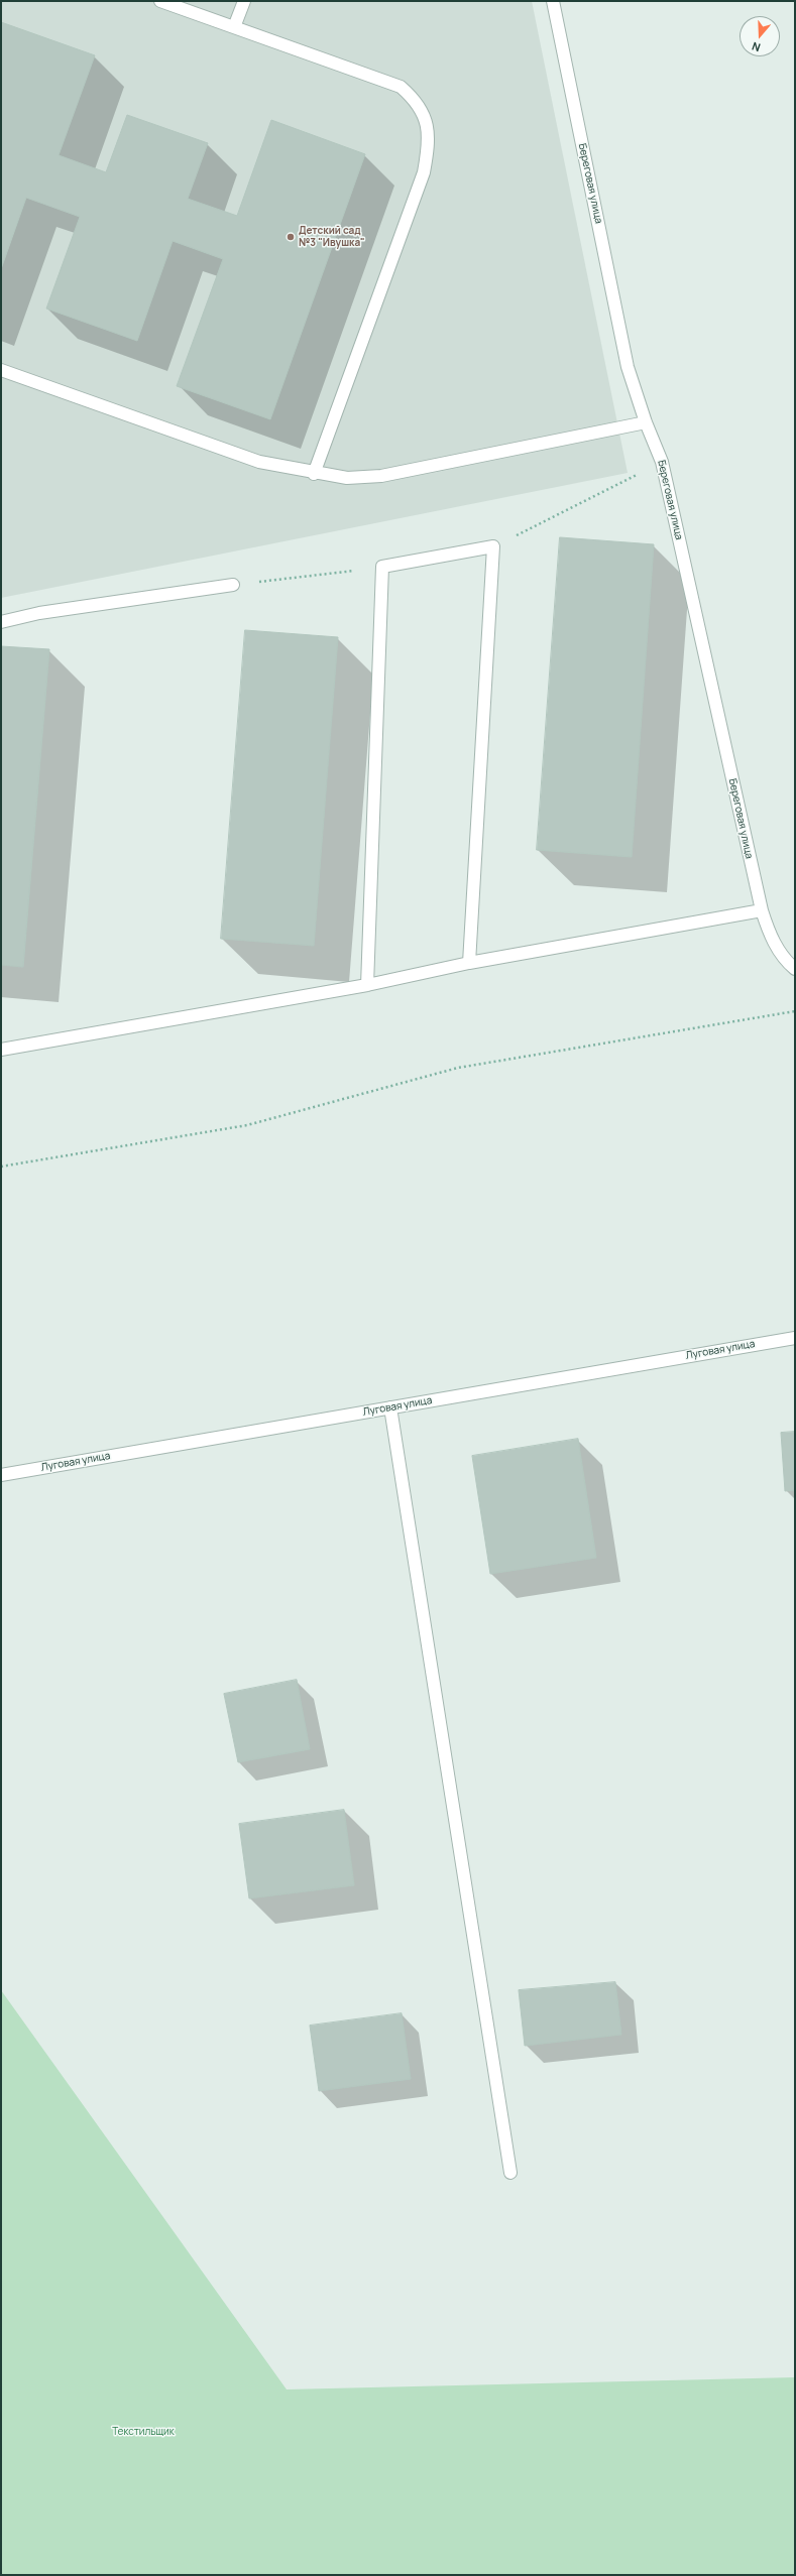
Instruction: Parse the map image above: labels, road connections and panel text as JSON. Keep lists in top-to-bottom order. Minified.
{"streets":{"street":["Береговая улица","Луговая улица"]},"parks":["Текстильщик"],"places":["Детский сад №3 \"Ивушка\""],"north":"bottom"}
